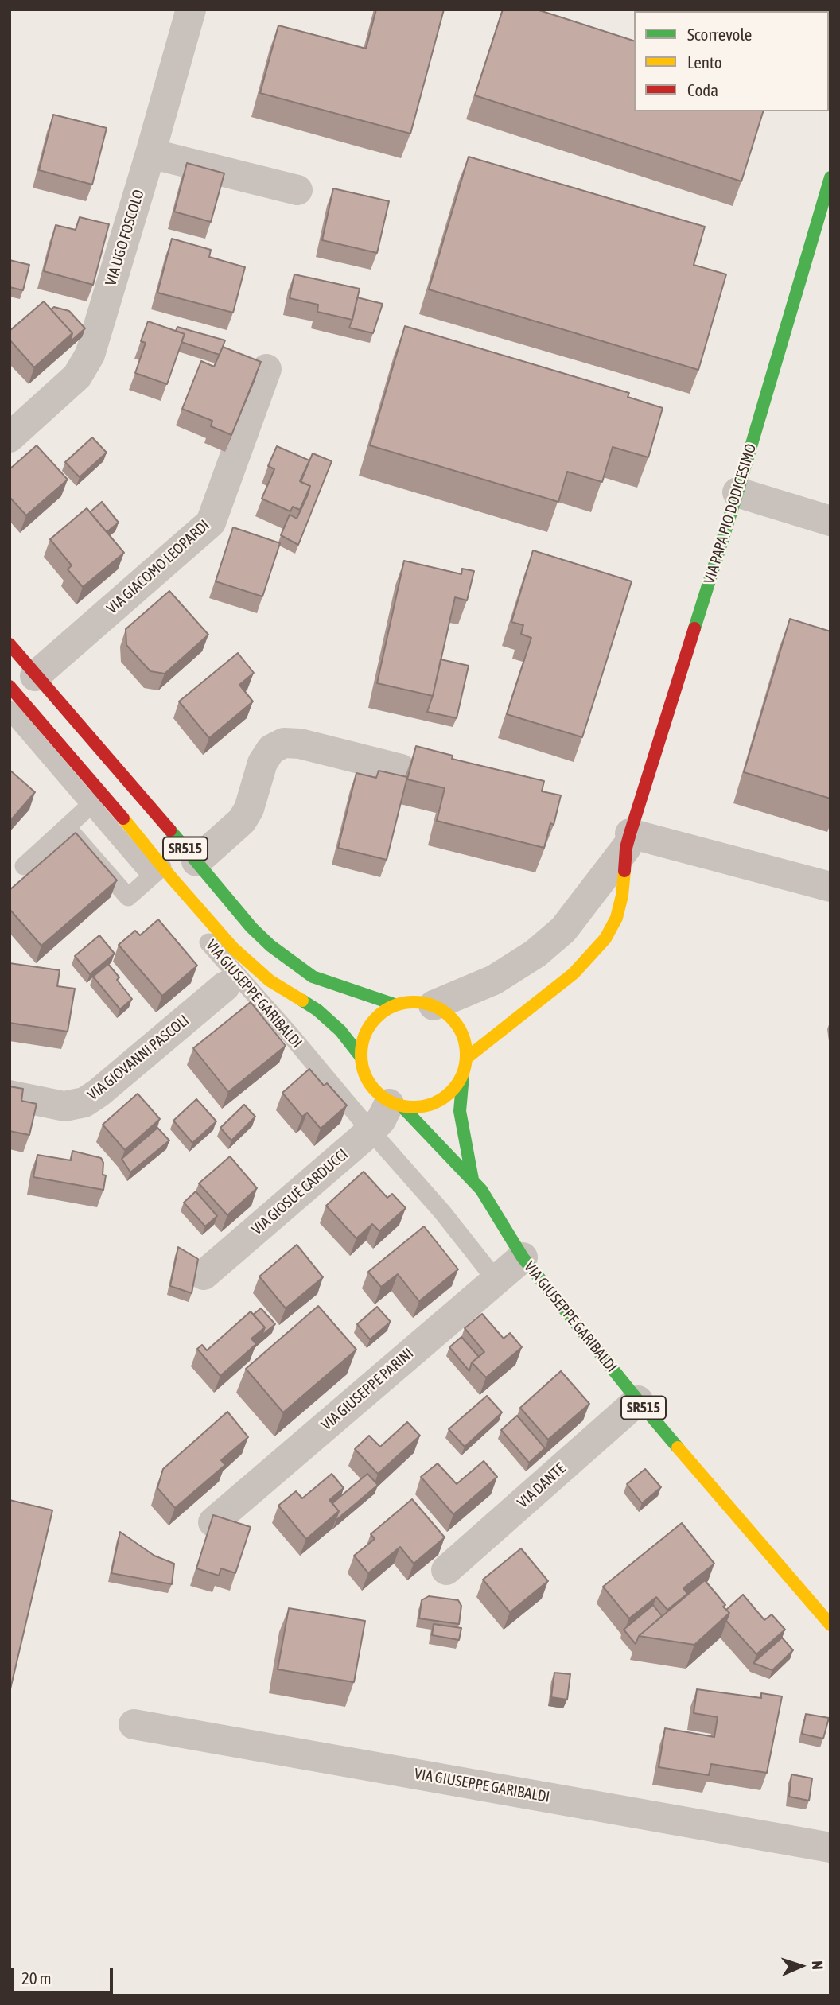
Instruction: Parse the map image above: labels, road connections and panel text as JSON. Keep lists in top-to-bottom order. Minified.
{"streets":{"main road":["VIA PAPA PIO DODICESIMO","SR515","VIA GIUSEPPE GARIBALDI"],"street":["VIA UGO FOSCOLO","VIA GIACOMO LEOPARDI","VIA GIOVANNI PASCOLI","VIA GIOSUÈ CARDUCCI","VIA GIUSEPPE PARINI","VIA DANTE"]},"crossings":[["VIA PAPA PIO DODICESIMO","VIA GIUSEPPE GARIBALDI"],["VIA PAPA PIO DODICESIMO","VIA GIOSUÈ CARDUCCI"],["VIA GIACOMO LEOPARDI","VIA GIUSEPPE GARIBALDI"],["VIA GIUSEPPE GARIBALDI","VIA GIOVANNI PASCOLI"],["VIA GIUSEPPE GARIBALDI","VIA GIOSUÈ CARDUCCI"],["VIA GIUSEPPE GARIBALDI","VIA GIUSEPPE PARINI"],["VIA GIUSEPPE GARIBALDI","VIA DANTE"]],"legend":["Scorrevole","Lento","Coda"],"scale_bar":"20 m","north":"right"}
